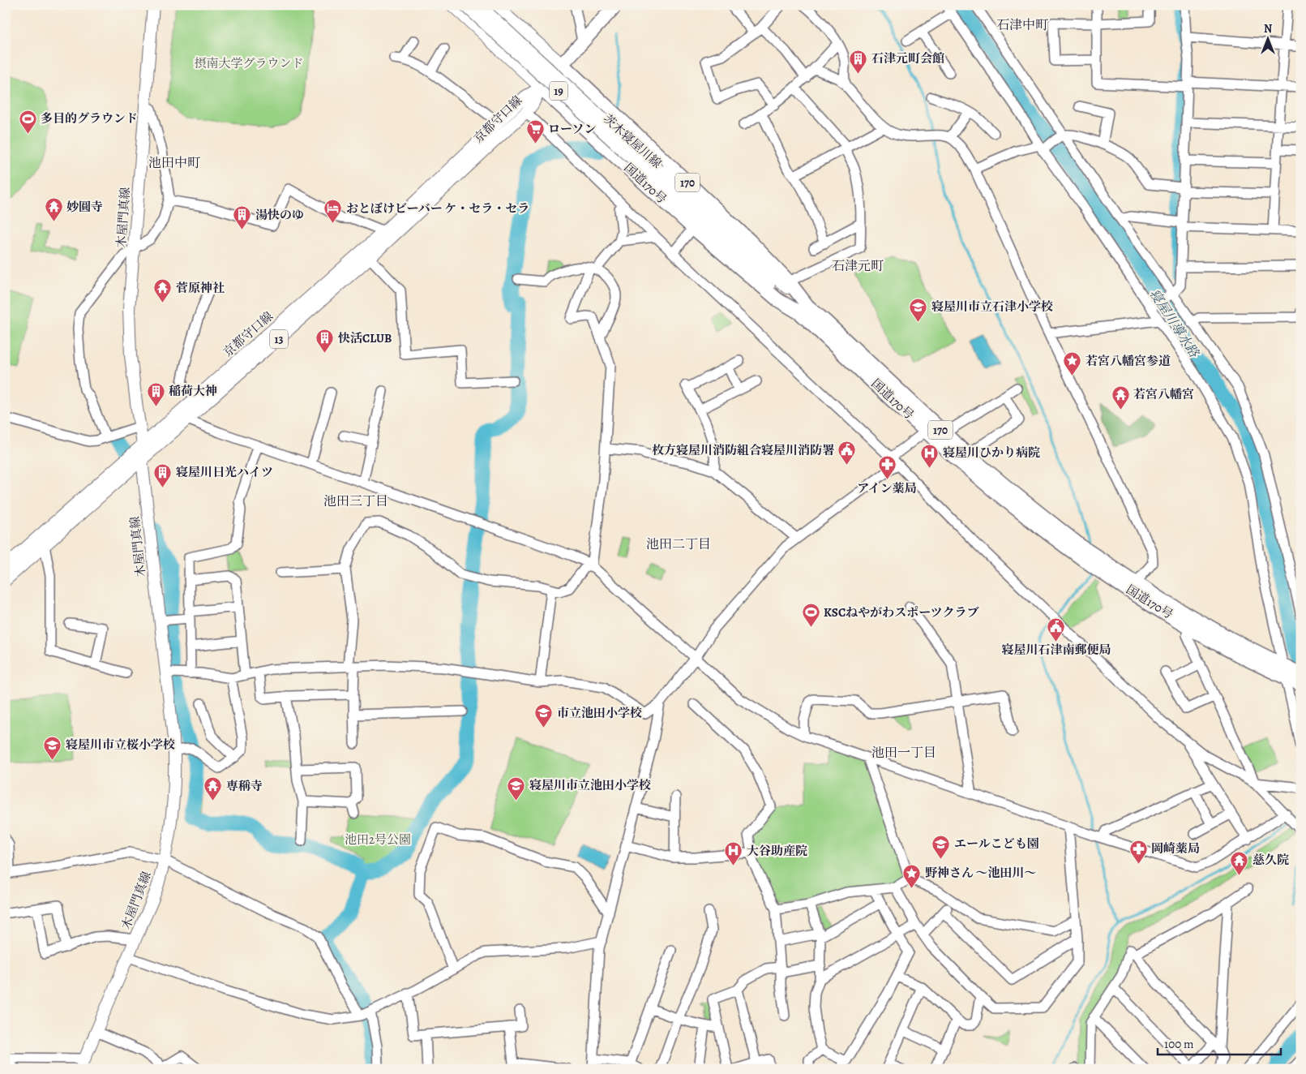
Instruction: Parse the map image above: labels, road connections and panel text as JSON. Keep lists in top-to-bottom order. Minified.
{"streets":{"highway":["170","国道170号"],"main road":["19","京都守口線","茨木寝屋川線","木屋門真線","13"]},"crossings":[["19","京都守口線"],["19","国道170号"],["京都守口線","国道170号"],["京都守口線","木屋門真線"],["茨木寝屋川線","国道170号"]],"districts":["石津中町","池田中町","石津元町","池田三丁目","池田二丁目","池田一丁目"],"water":["寝屋川導水路"],"parks":["摂南大学グラウンド","池田2号公園"],"places":{"building":["石津元町会館","湯快のゆ","快活CLUB","稲荷大神","寝屋川日光ハイツ"],"sports":["多目的グラウンド","KSCねやがわスポーツクラブ"],"supermarket":["ローソン"],"temple":["妙圓寺","菅原神社","若宮八幡宮","専稱寺","慈久院"],"hotel":["おとぼけビーバー ケ・セラ・セラ"],"school or university":["寝屋川市立石津小学校","市立池田小学校","寝屋川市立桜小学校","寝屋川市立池田小学校","エールこども園"],"place":["若宮八幡宮参道","野神さん ～池田川～"],"public building":["枚方寝屋川消防組合寝屋川消防署","寝屋川石津南郵便局"],"hospital":["寝屋川ひかり病院","大谷助産院"],"pharmacy":["アイン薬局","岡崎薬局"]},"scale_bar":"100 m","north":"top"}
